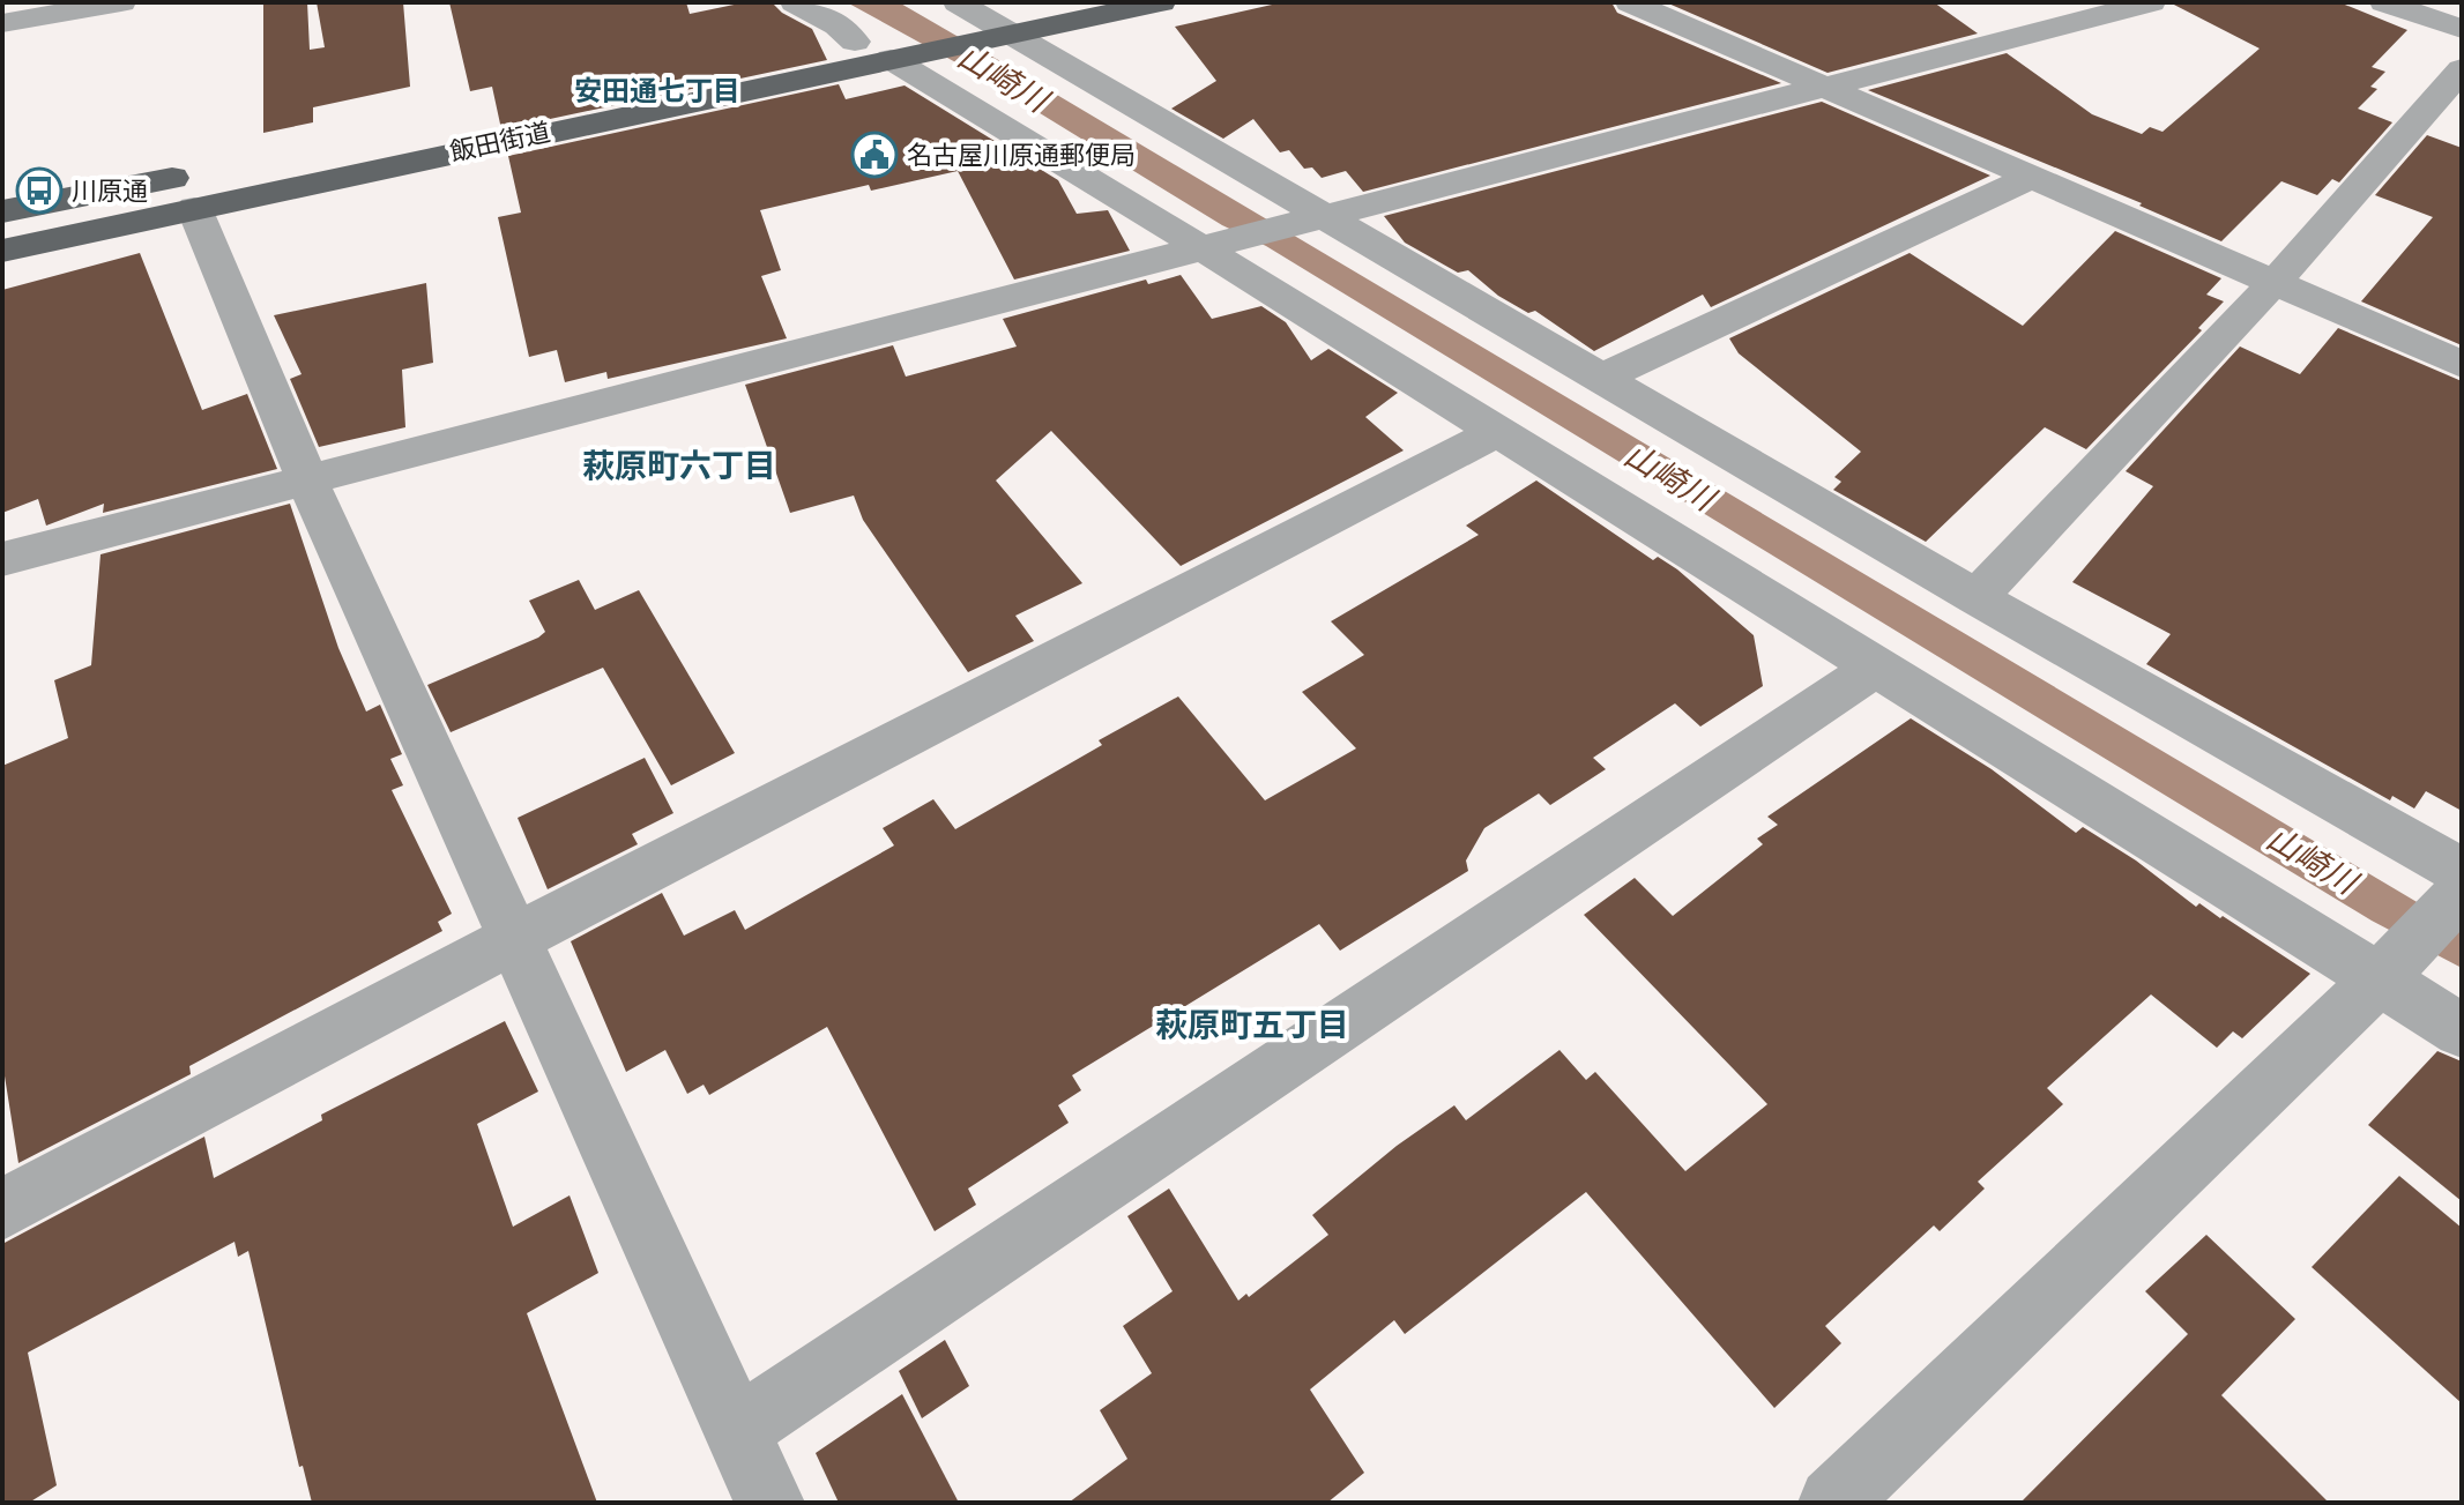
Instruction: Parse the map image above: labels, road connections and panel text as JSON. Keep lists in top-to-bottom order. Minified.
{"streets":{"highway":["飯田街道"]},"districts":["安田通七丁目","萩原町六丁目","萩原町五丁目"],"water":["山崎川"],"places":{"public building":["名古屋川原通郵便局"],"bus stop":["川原通"]}}
